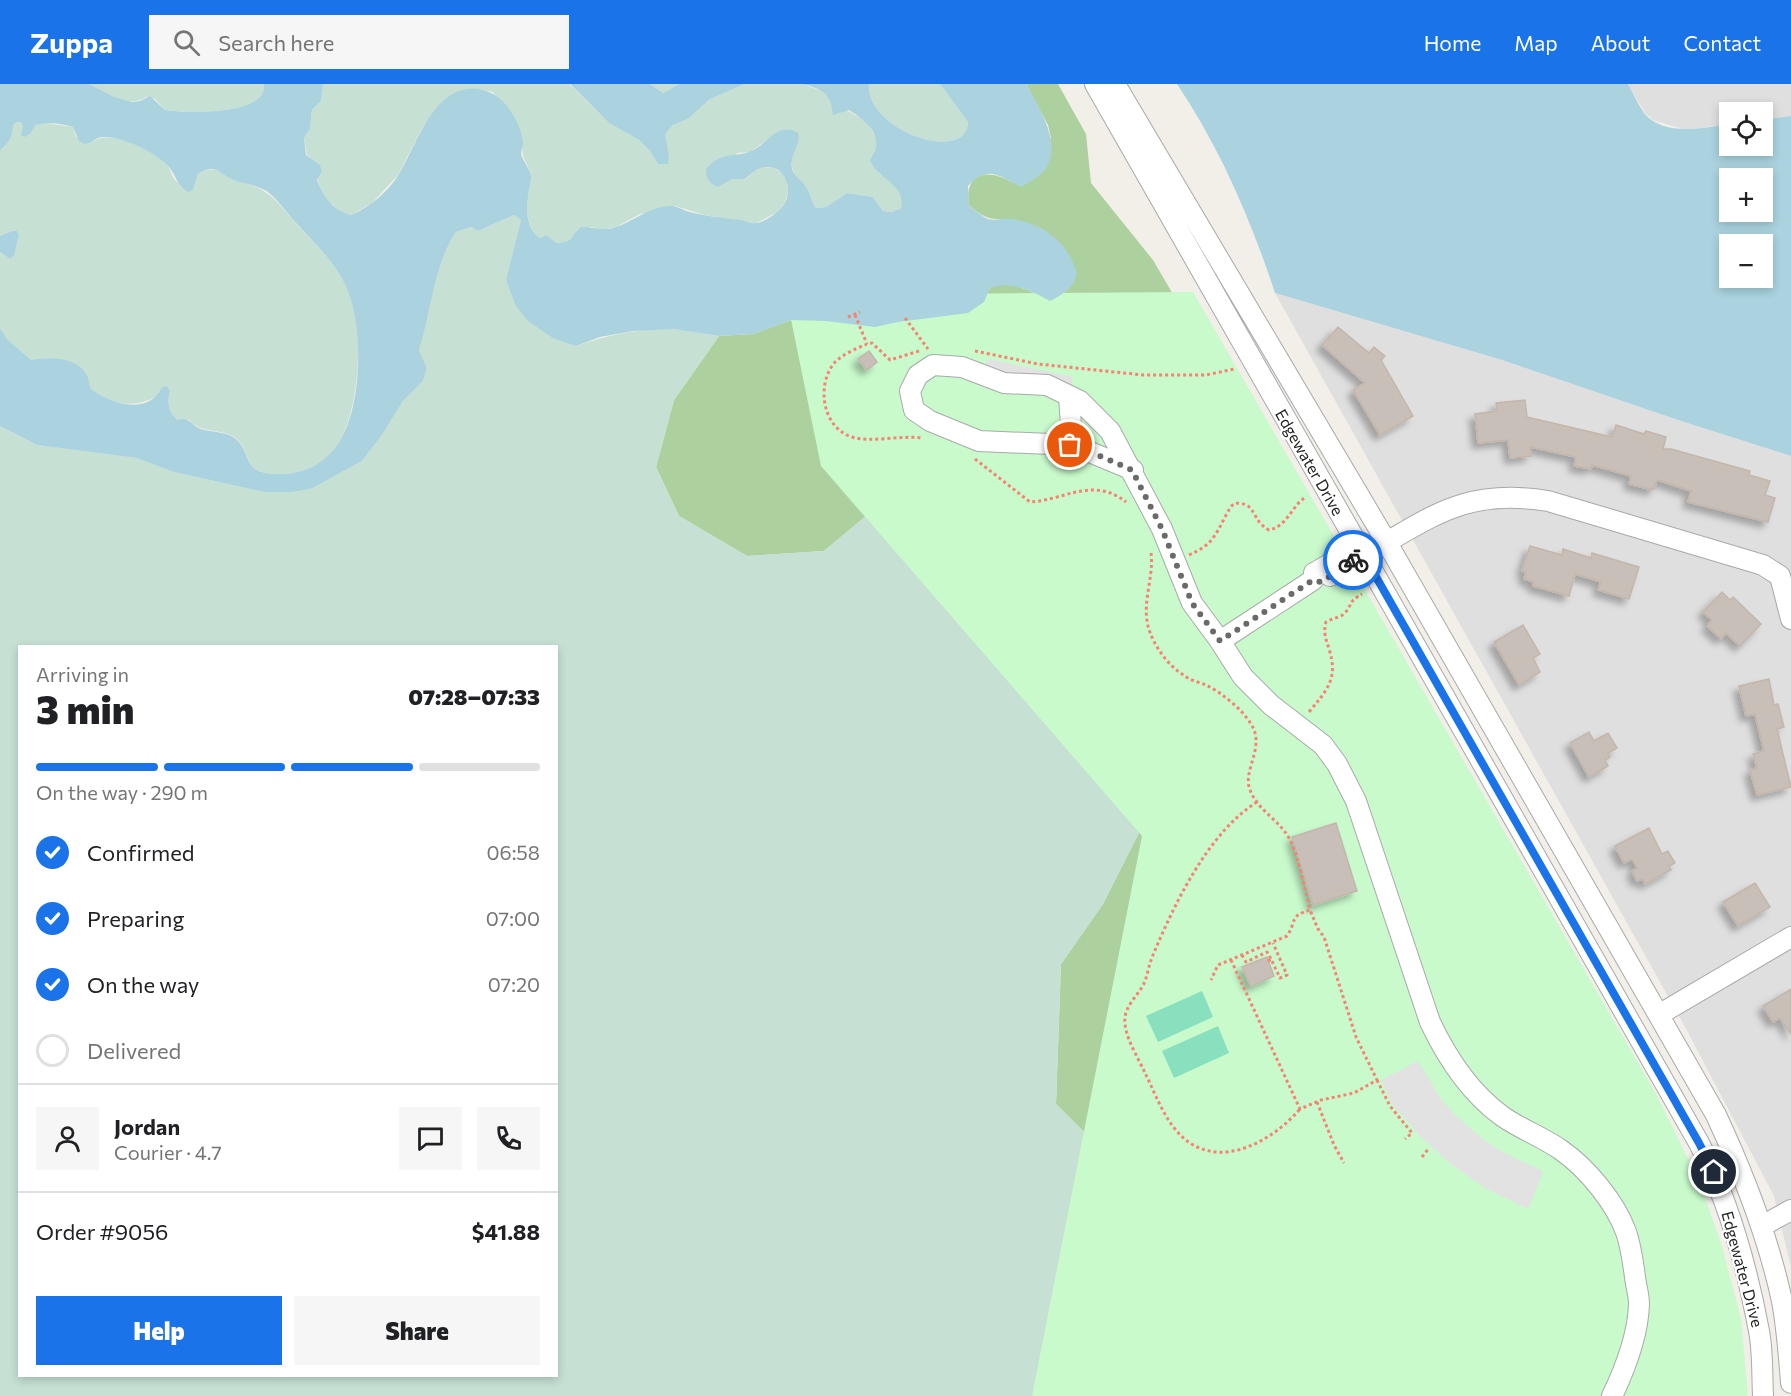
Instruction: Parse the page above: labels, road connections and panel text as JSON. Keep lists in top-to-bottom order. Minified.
{"streets":{"street":["Edgewater Drive"]},"page":{"header":"Zuppa","search":"Search here","nav":["Home","Map","About","Contact"],"map_buttons":["+","−"],"heading":["3 min","Arriving in","07:28–07:33"],"panel":["Jordan","Courier · 4.7","Order #9056","$41.88"],"bar":"On the way · 290 m","list":[["Confirmed","06:58"],["Preparing","07:00"],["On the way","07:20"],"Delivered"],"buttons":["Help","Share"]}}
